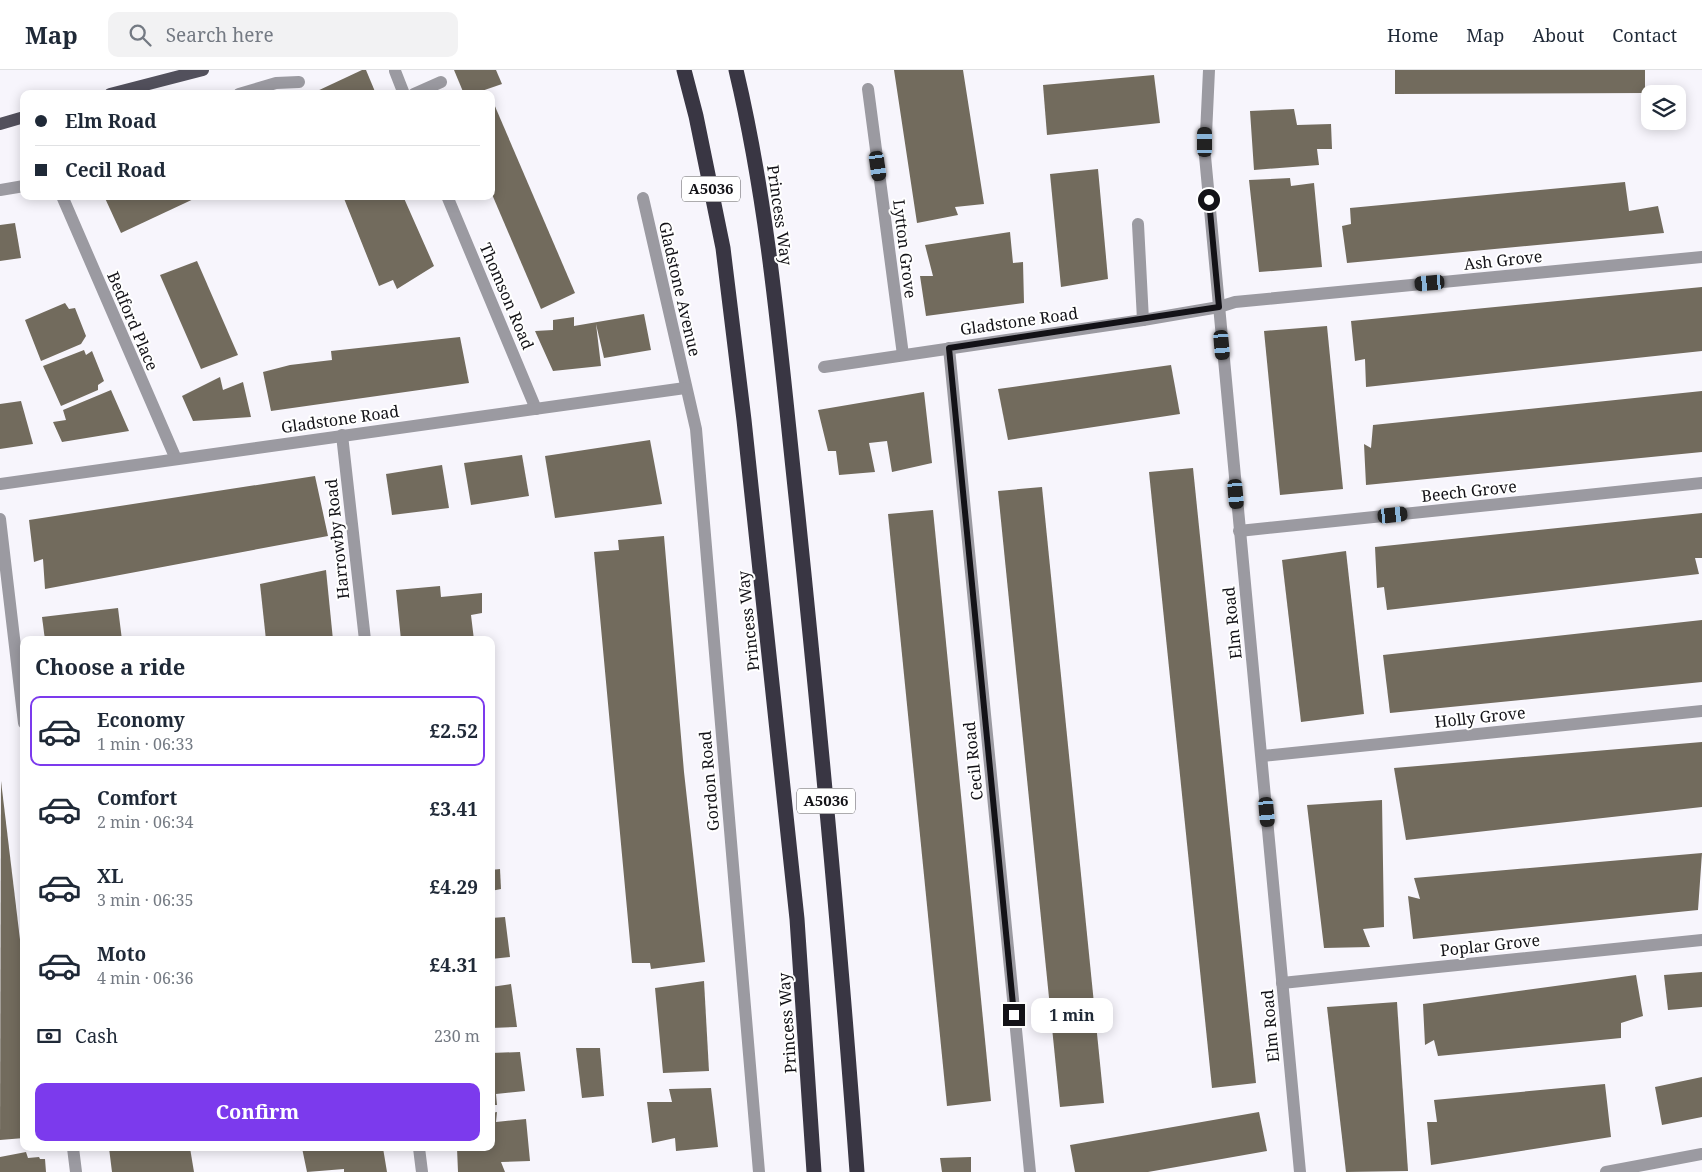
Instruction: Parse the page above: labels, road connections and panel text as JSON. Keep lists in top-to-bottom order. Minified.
{"streets":{"highway":["A5036","Princess Way"],"street":["Lytton Grove","Ash Grove","Gladstone Avenue","Thomson Road","Bedford Place","Gladstone Road","Beech Grove","Harrowby Road","Elm Road","Holly Grove","Cecil Road","Gordon Road","Poplar Grove"]},"crossings":[["Lytton Grove","Gladstone Road"],["Ash Grove","Gladstone Road"],["Ash Grove","Elm Road"],["Gladstone Avenue","Gladstone Road"],["Gladstone Avenue","Gordon Road"],["Thomson Road","Gladstone Road"],["Bedford Place","Gladstone Road"],["Gladstone Road","Harrowby Road"],["Gladstone Road","Elm Road"],["Gladstone Road","Cecil Road"],["Gladstone Road","Gordon Road"],["Beech Grove","Elm Road"],["Elm Road","Holly Grove"],["Elm Road","Poplar Grove"]],"page":{"header":"Map","search":"Search here","nav":["Home","Map","About","Contact"],"banner":["Elm Road","Cecil Road"],"heading":"Choose a ride","list":[{"name":"Economy","note":"1 min · 06:33","value":"£2.52"},{"name":"Comfort","note":"2 min · 06:34","value":"£3.41"},{"name":"XL","note":"3 min · 06:35","value":"£4.29"},{"name":"Moto","note":"4 min · 06:36","value":"£4.31"}],"bubble":"1 min","pay":["Cash","230 m"],"buttons":"Confirm"}}
